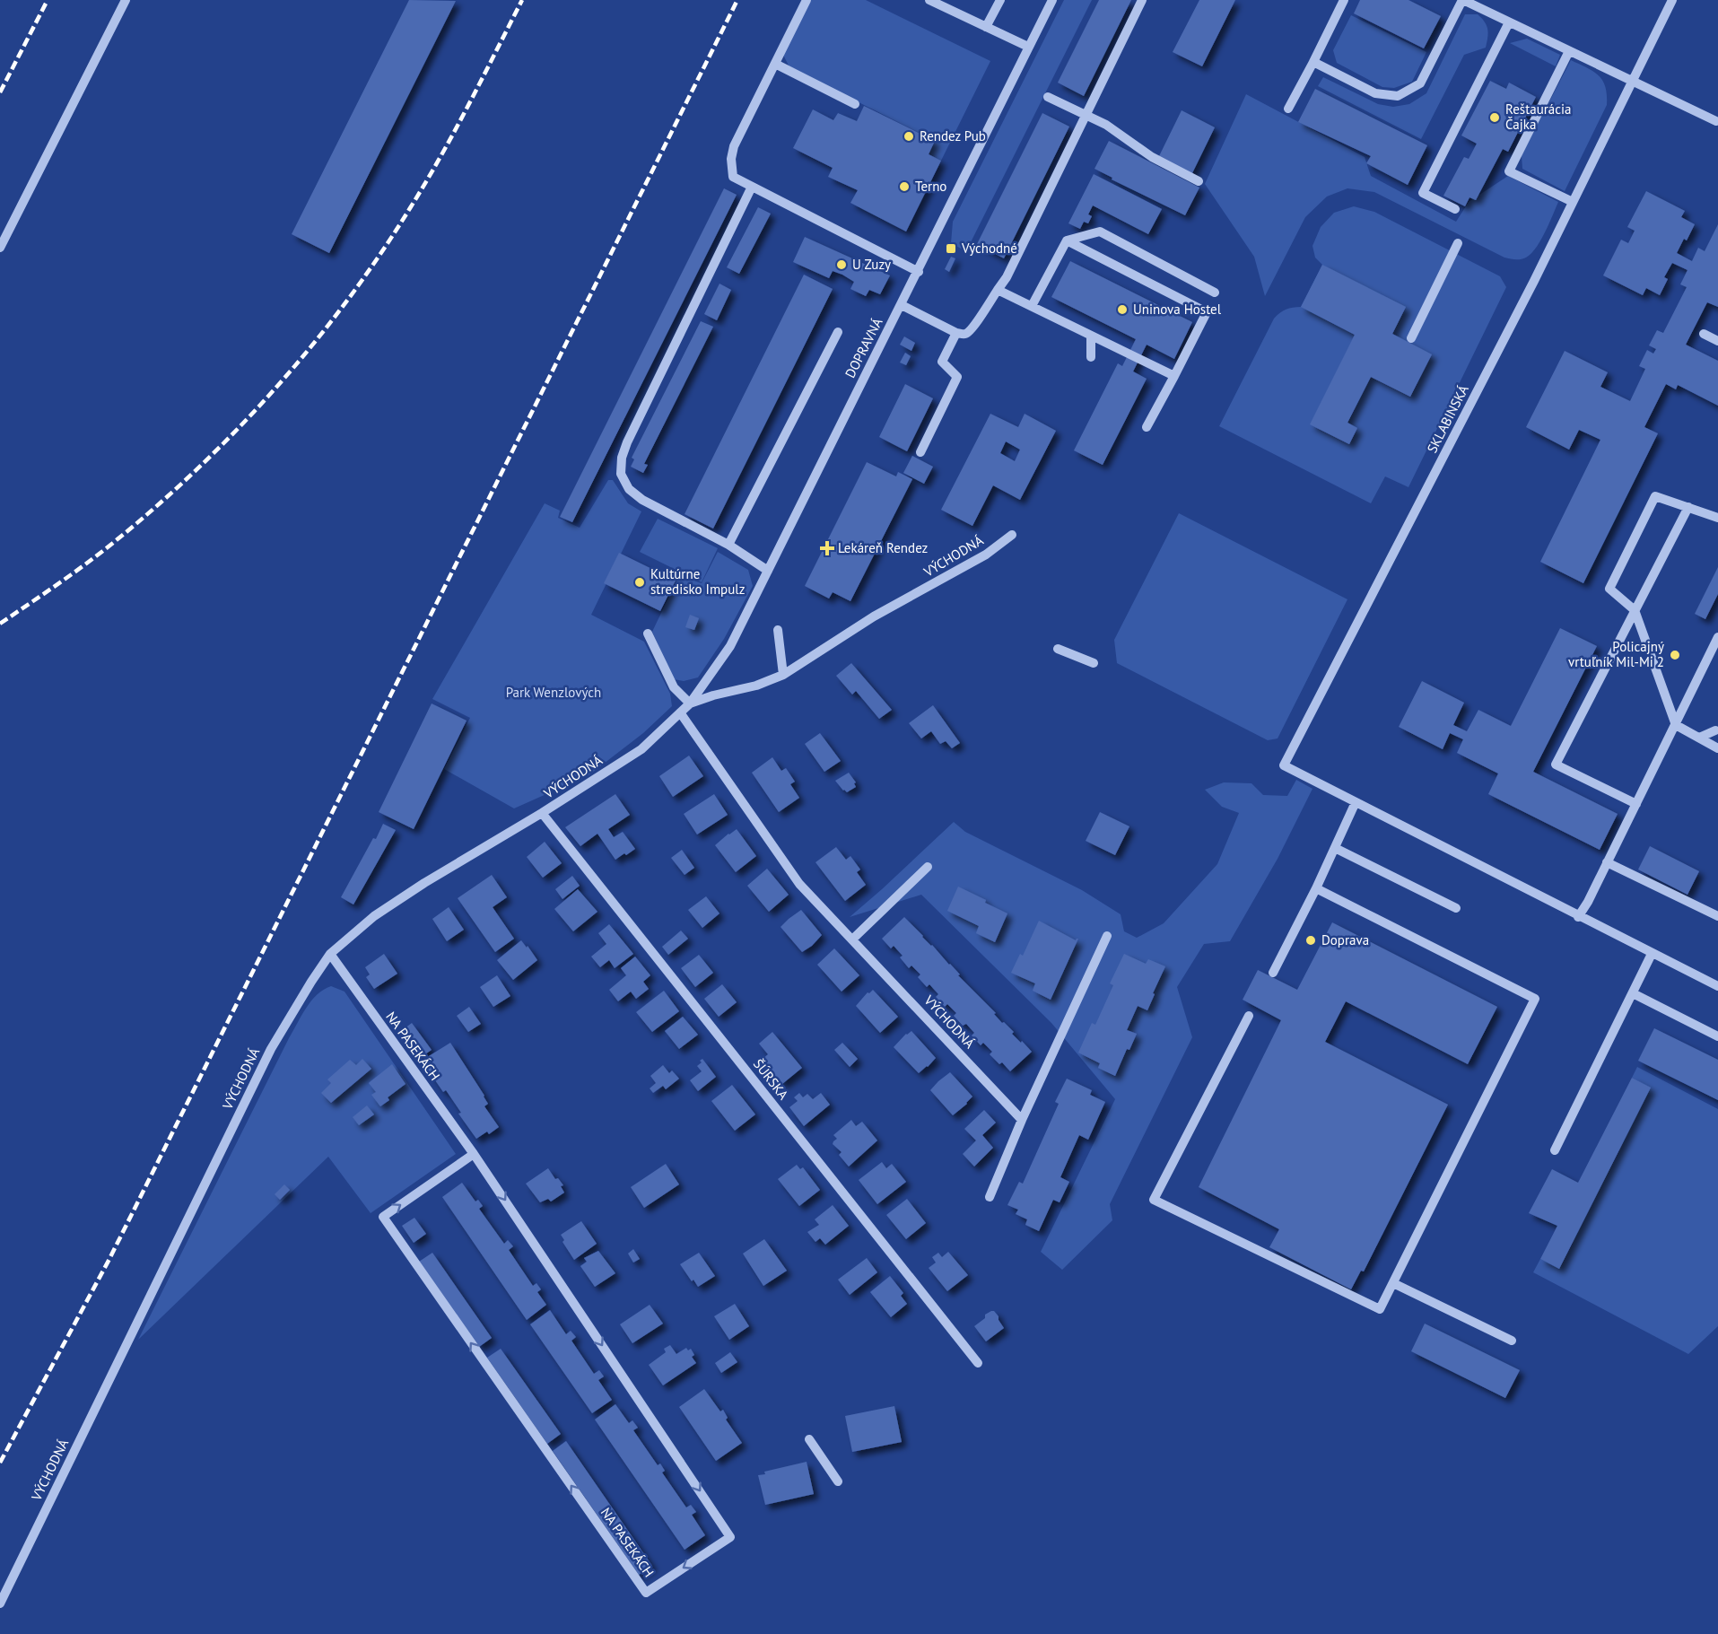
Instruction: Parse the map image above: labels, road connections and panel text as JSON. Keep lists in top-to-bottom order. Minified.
{"streets":{"street":["DOPRAVNÁ","SKLABINSKÁ","VÝCHODNÁ","NA PASEKÁCH","ŠÚRSKA"]},"crossings":[["DOPRAVNÁ","VÝCHODNÁ"],["VÝCHODNÁ","NA PASEKÁCH"],["VÝCHODNÁ","ŠÚRSKA"]],"parks":["Park Wenzlových"],"places":{"other":["Reštaurácia Čajka","Rendez Pub","Terno","U Zuzy","Uninova Hostel","Kultúrne stredisko Impulz","Policajný vrtuľník Mil-Mi 2","Doprava"],"transit":["Východné"],"health":["Lekáreň Rendez"]}}
